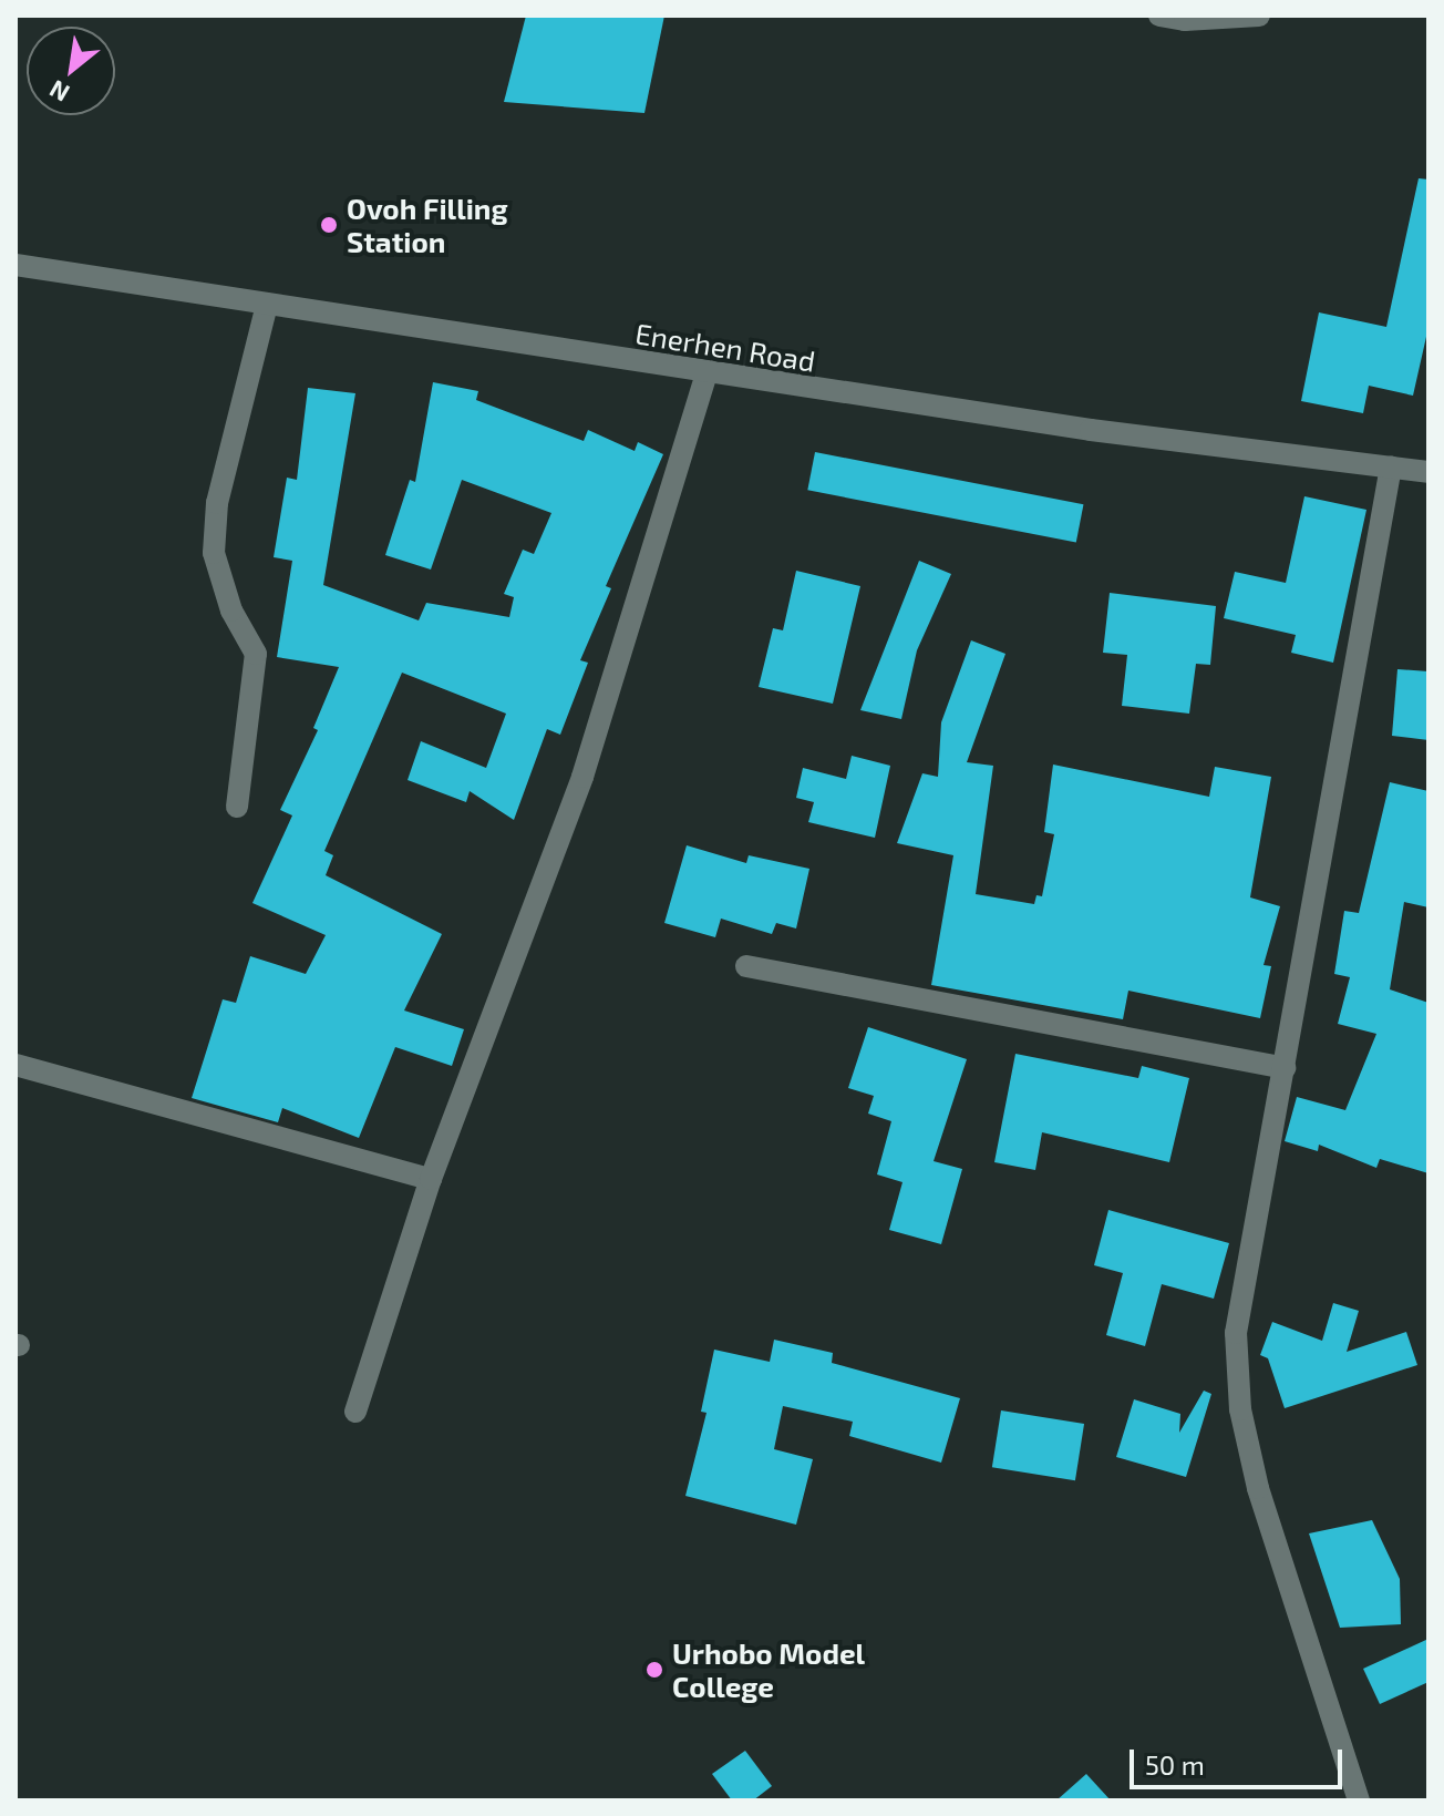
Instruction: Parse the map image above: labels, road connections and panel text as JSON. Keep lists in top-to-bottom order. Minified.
{"streets":{"street":["Enerhen Road"]},"places":["Ovoh Filling Station","Urhobo Model College"],"scale_bar":"50 m","north":"bottom left"}
